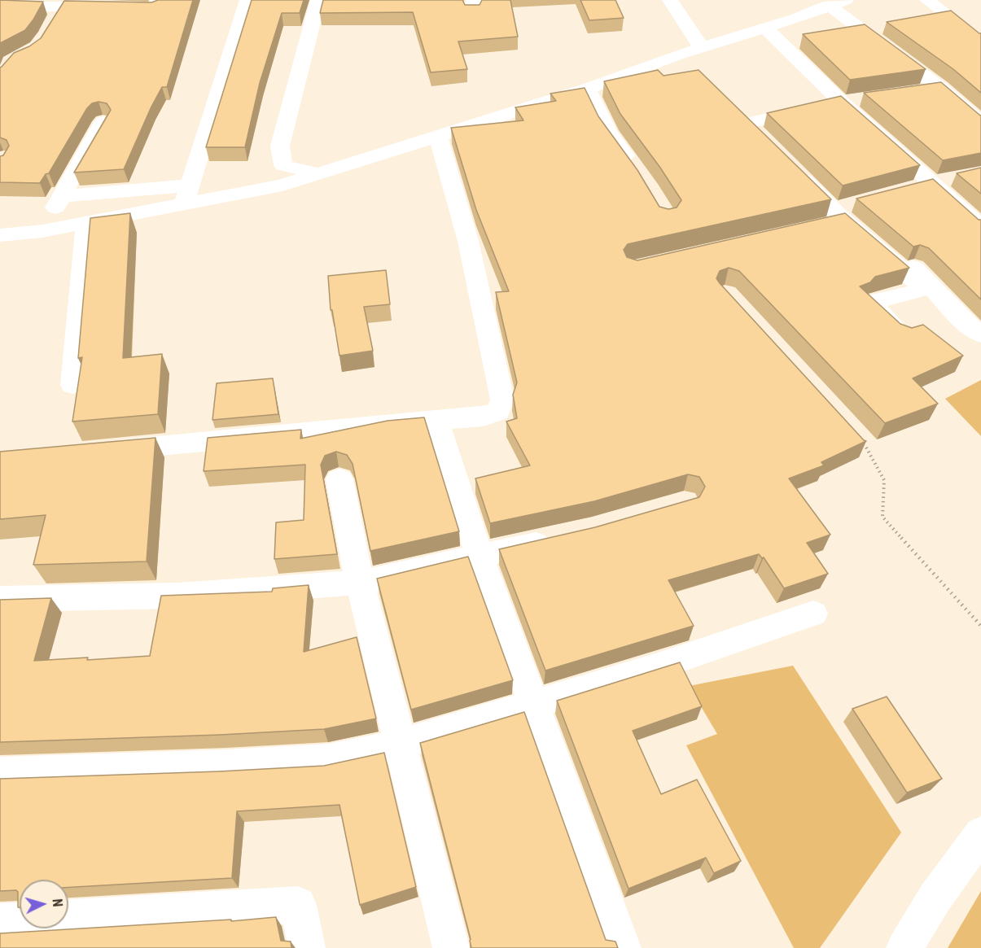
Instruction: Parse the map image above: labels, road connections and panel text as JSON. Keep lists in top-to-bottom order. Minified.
{"north":"right"}
